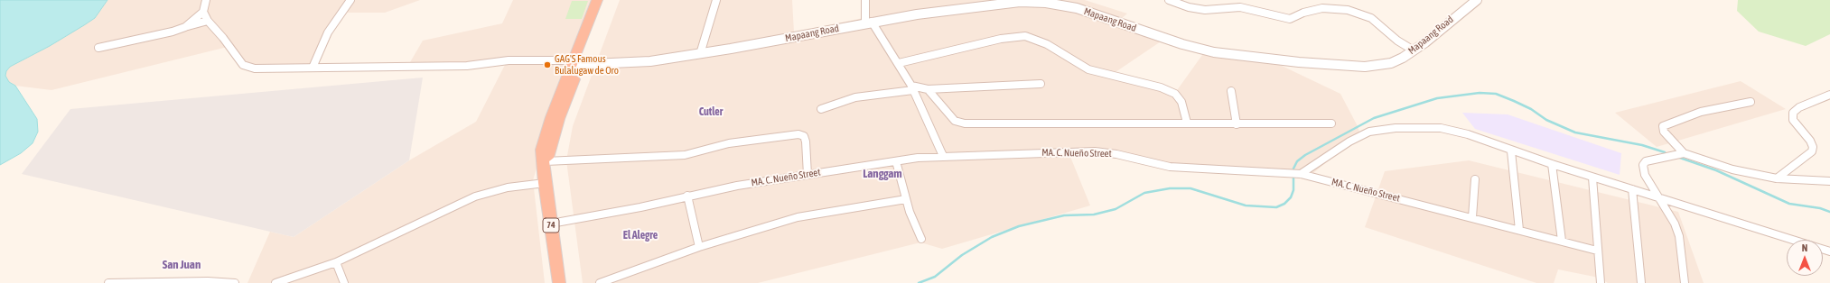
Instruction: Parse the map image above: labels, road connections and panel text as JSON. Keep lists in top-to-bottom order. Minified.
{"streets":{"highway":["74"],"street":["Mapaang Road","MA. C. Nueño Street"]},"crossings":[["Mapaang Road","74"],["MA. C. Nueño Street","74"]],"districts":["Cutler","Langgam","El Alegre","San Juan"],"places":["GAG'S Famous Bulalugaw de Oro"],"north":"top"}
